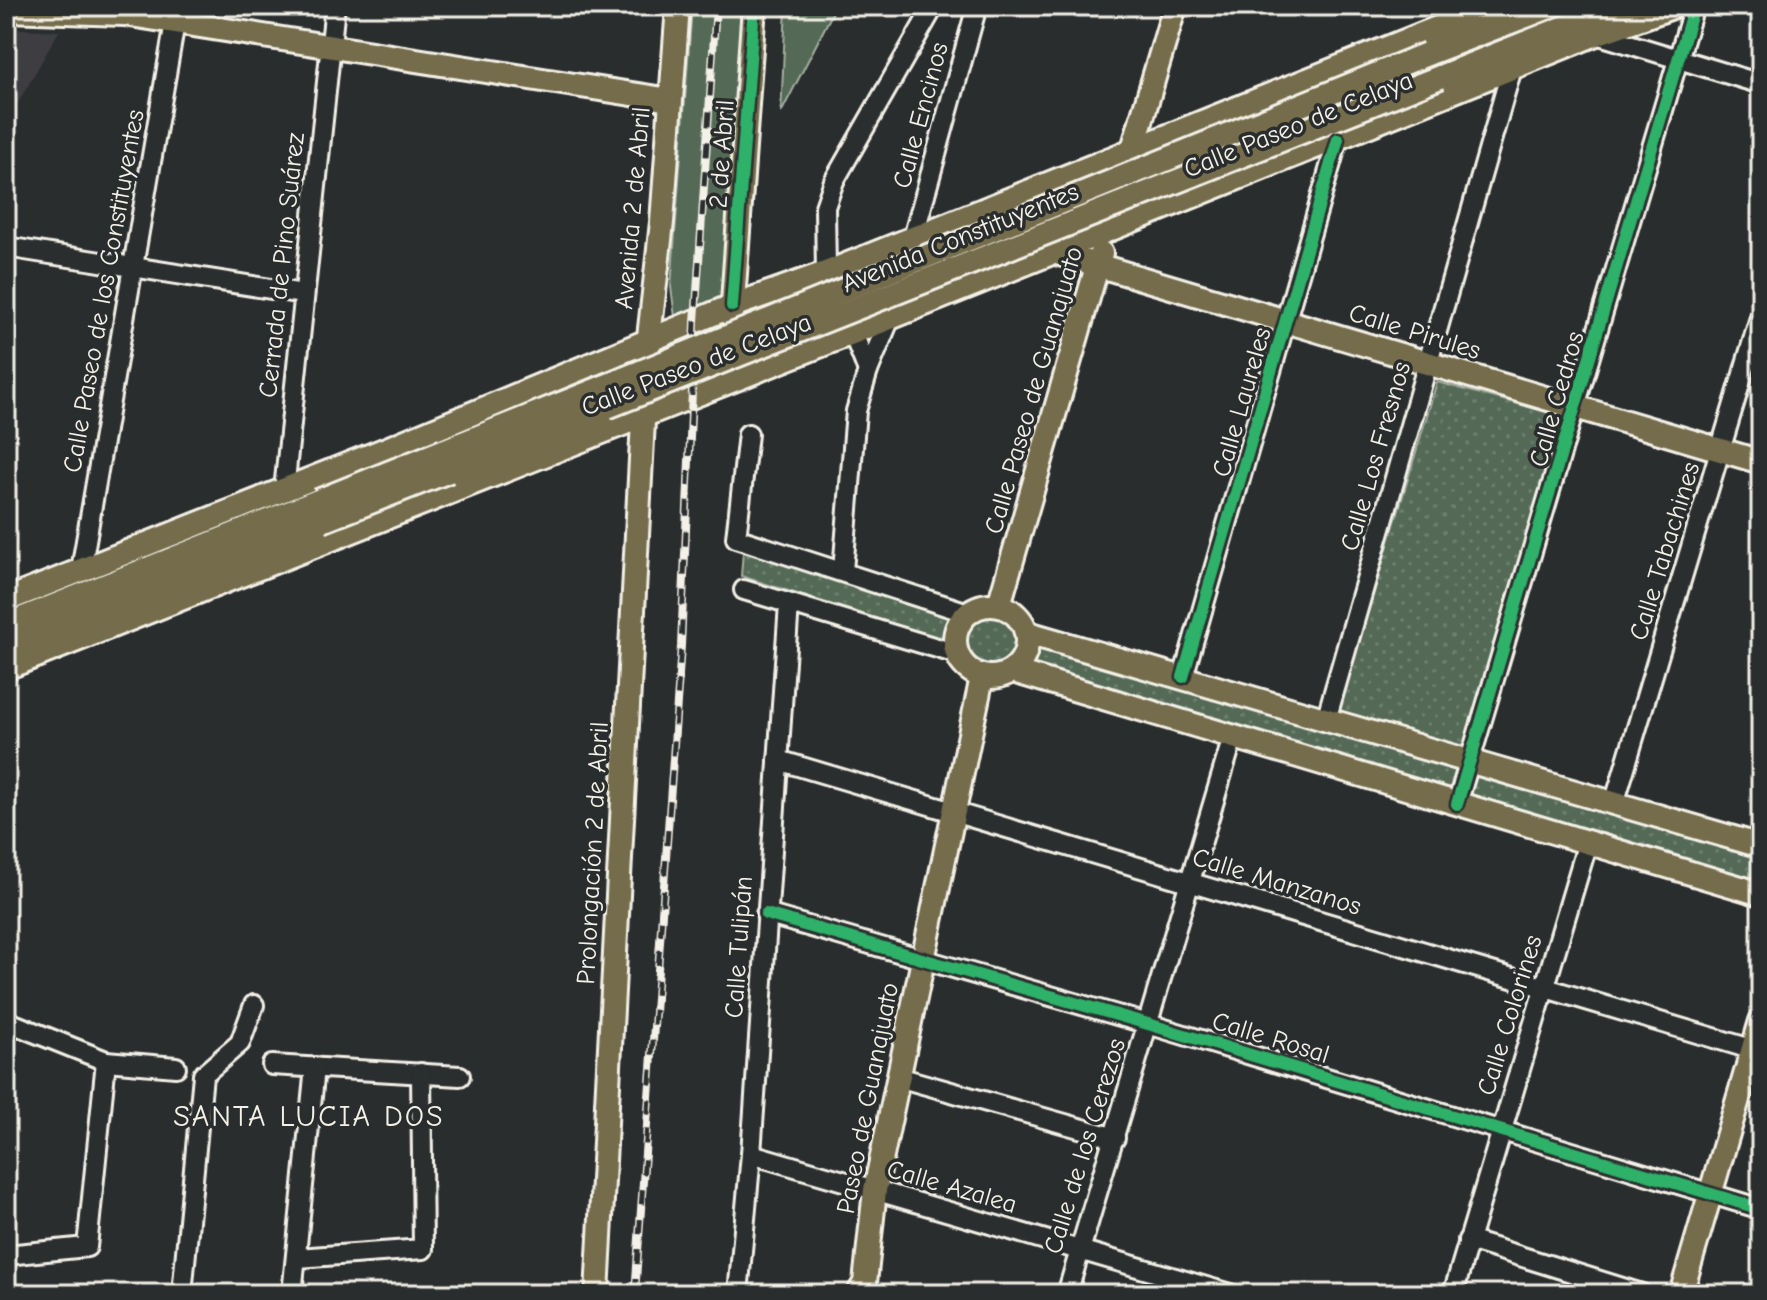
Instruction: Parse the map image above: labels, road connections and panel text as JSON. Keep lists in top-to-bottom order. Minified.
{"streets":{"main road":["Calle Paseo de Celaya","2 de Abril","Avenida 2 de Abril","Avenida Constituyentes","Calle Pirules","Calle Paseo de Guanajuato","Prolongación 2 de Abril","Paseo de Guanajuato"],"street":["Calle Encinos","Cerrada de Pino Suárez","Calle Paseo de los Constituyentes","Calle Cedros","Calle Laureles","Calle Los Fresnos","Calle Tabachines","Calle Manzanos","Calle Tulipán","Calle Colorines","Calle Rosal","Calle de los Cerezos","Calle Azalea"]},"crossings":[["Calle Encinos","Calle Paseo de Celaya"],["Calle Paseo de Celaya","2 de Abril"],["Calle Paseo de Celaya","Avenida 2 de Abril"],["Calle Paseo de Celaya","Avenida Constituyentes"],["Calle Paseo de Celaya","Cerrada de Pino Suárez"],["Calle Paseo de Celaya","Calle Paseo de los Constituyentes"],["Calle Paseo de Celaya","Calle Pirules"],["Calle Paseo de Celaya","Calle Paseo de Guanajuato"],["Calle Paseo de Celaya","Calle Laureles"],["Calle Paseo de Celaya","Calle Los Fresnos"],["Calle Paseo de Celaya","Prolongación 2 de Abril"],["Avenida 2 de Abril","Prolongación 2 de Abril"],["Avenida Constituyentes","Calle Los Fresnos"],["Calle Pirules","Calle Paseo de Guanajuato"],["Calle Pirules","Calle Cedros"],["Calle Pirules","Calle Laureles"],["Calle Pirules","Calle Los Fresnos"],["Calle Pirules","Calle Tabachines"],["Calle Paseo de Guanajuato","Paseo de Guanajuato"],["Calle Manzanos","Calle Tulipán"],["Calle Manzanos","Calle Colorines"],["Calle Manzanos","Paseo de Guanajuato"],["Calle Manzanos","Calle de los Cerezos"],["Calle Tulipán","Calle Rosal"],["Calle Tulipán","Calle Azalea"],["Calle Colorines","Calle Rosal"],["Calle Rosal","Paseo de Guanajuato"],["Calle Rosal","Calle de los Cerezos"],["Paseo de Guanajuato","Calle Azalea"],["Calle de los Cerezos","Calle Azalea"]],"districts":["SANTA LUCIA DOS"]}
